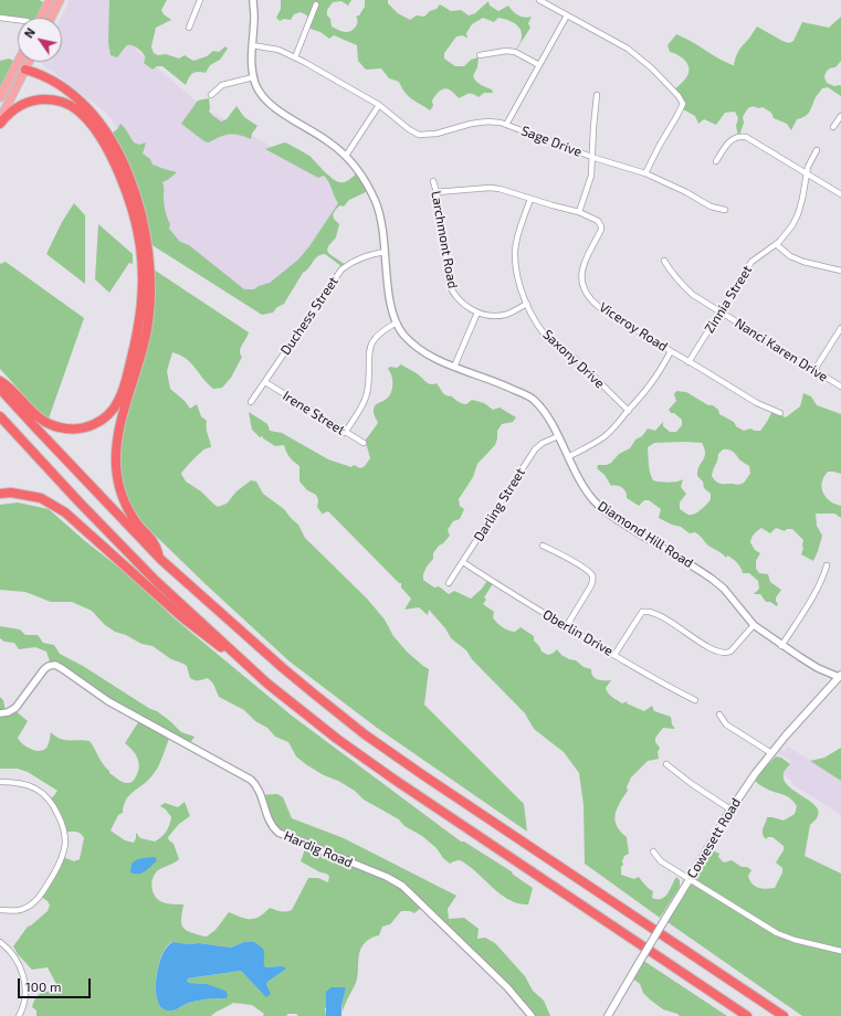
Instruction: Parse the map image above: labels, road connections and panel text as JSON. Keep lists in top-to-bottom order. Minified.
{"streets":{"main road":["Cowesett Road"],"street":["Sage Drive","Larchmont Road","Zinnia Street","Duchess Street","Viceroy Road","Nanci Karen Drive","Saxony Drive","Irene Street","Darling Street","Diamond Hill Road","Oberlin Drive","Hardig Road"]},"crossings":[["Larchmont Road","Viceroy Road"],["Larchmont Road","Saxony Drive"],["Zinnia Street","Viceroy Road"],["Zinnia Street","Nanci Karen Drive"],["Duchess Street","Irene Street"],["Duchess Street","Diamond Hill Road"],["Viceroy Road","Saxony Drive"],["Darling Street","Diamond Hill Road"],["Darling Street","Oberlin Drive"],["Diamond Hill Road","Cowesett Road"]],"scale_bar":"100 m","north":"top left"}
